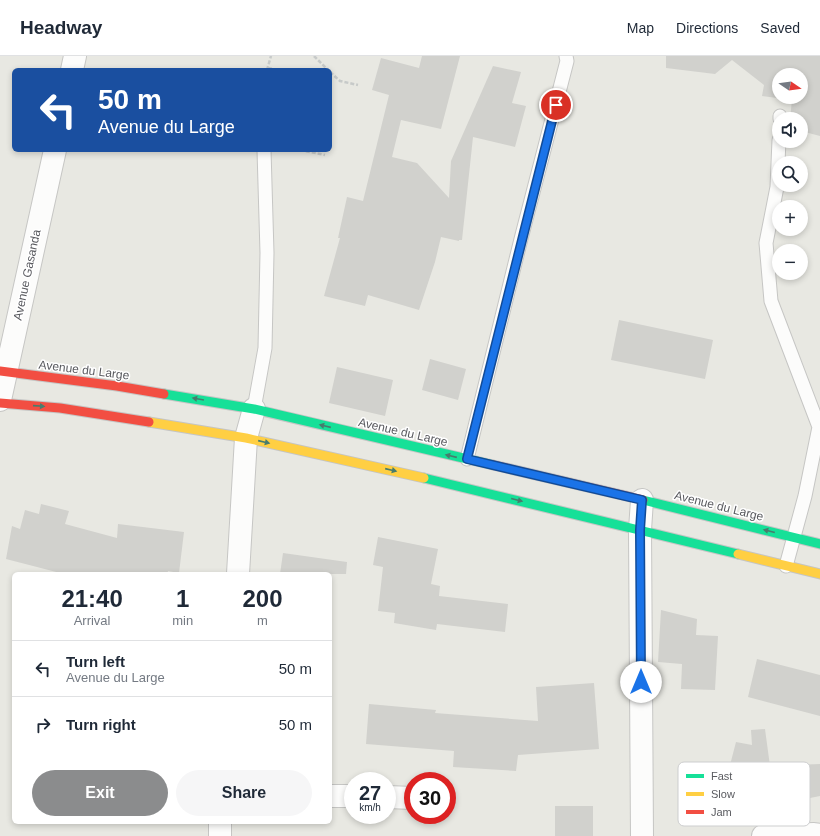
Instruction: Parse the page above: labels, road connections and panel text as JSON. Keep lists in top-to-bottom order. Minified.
{"streets":{"main road":["Avenue du Large"],"street":["Avenue Gasanda"]},"crossings":[["Avenue Gasanda","Avenue du Large"]],"legend":["Fast","Slow","Jam"],"north":"right","page":{"header":"Headway","nav":["Map","Directions","Saved"],"map_buttons":["+","−"],"turn":["50 m","Avenue du Large"],"eta":["21:40","Arrival","1","min","200","m"],"list":[{"name":"Turn left","note":"Avenue du Large","value":"50 m"},{"name":"Turn right","value":"50 m"}],"buttons":["Exit","Share"],"speed":"27 km/h","limit":"30"}}
